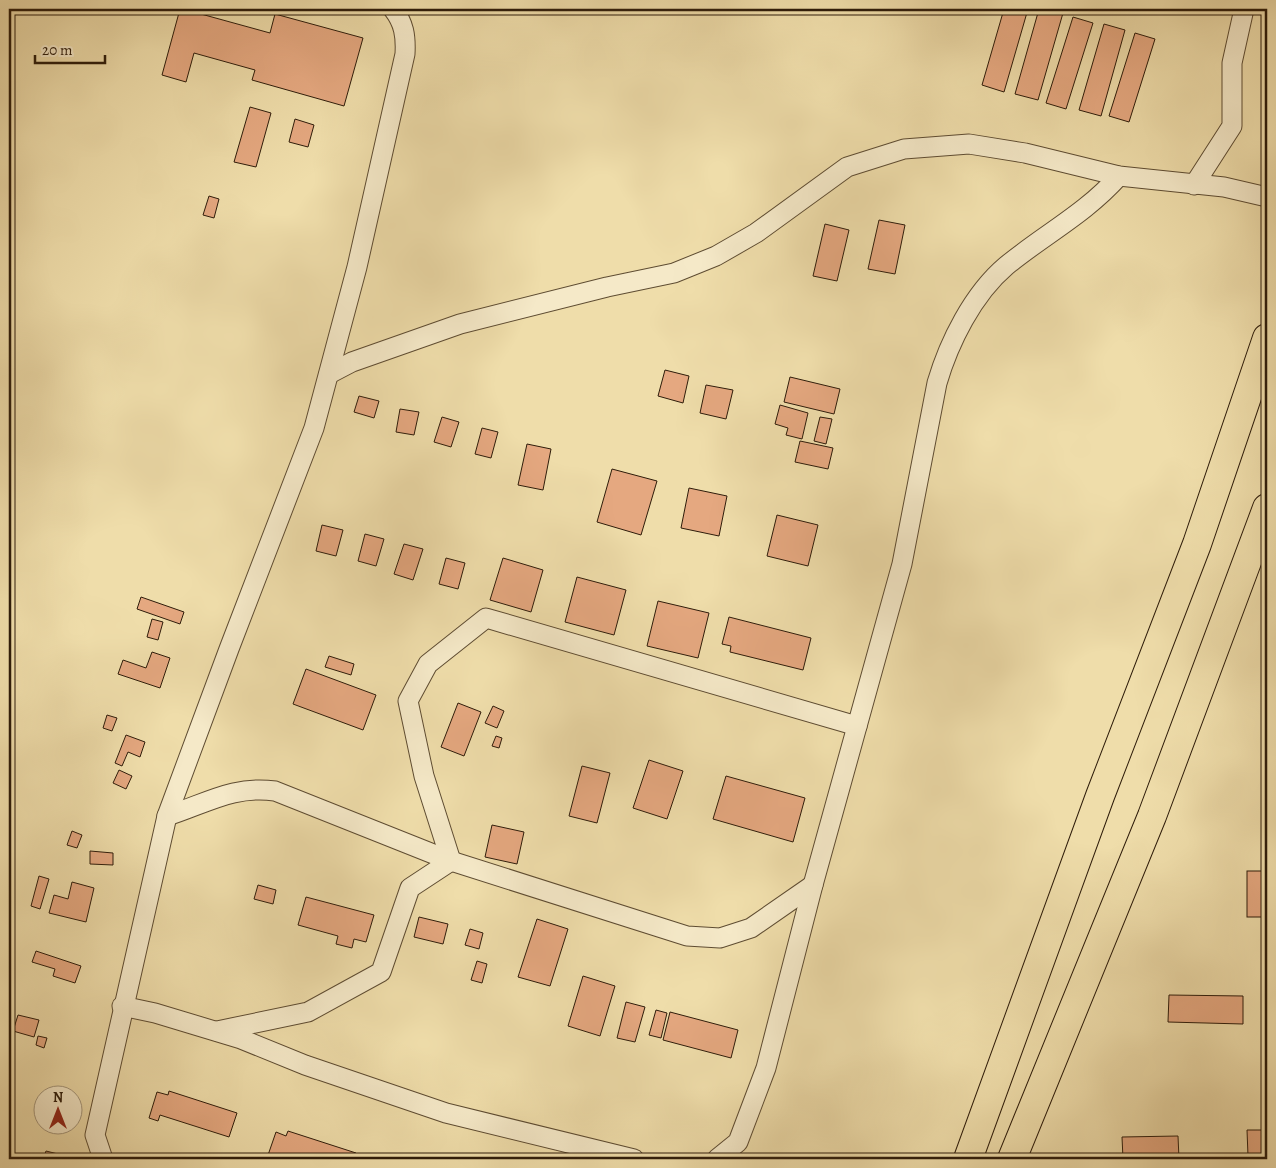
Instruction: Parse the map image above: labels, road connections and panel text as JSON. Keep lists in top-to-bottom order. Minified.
{"scale_bar":"20 m","north":"top"}
